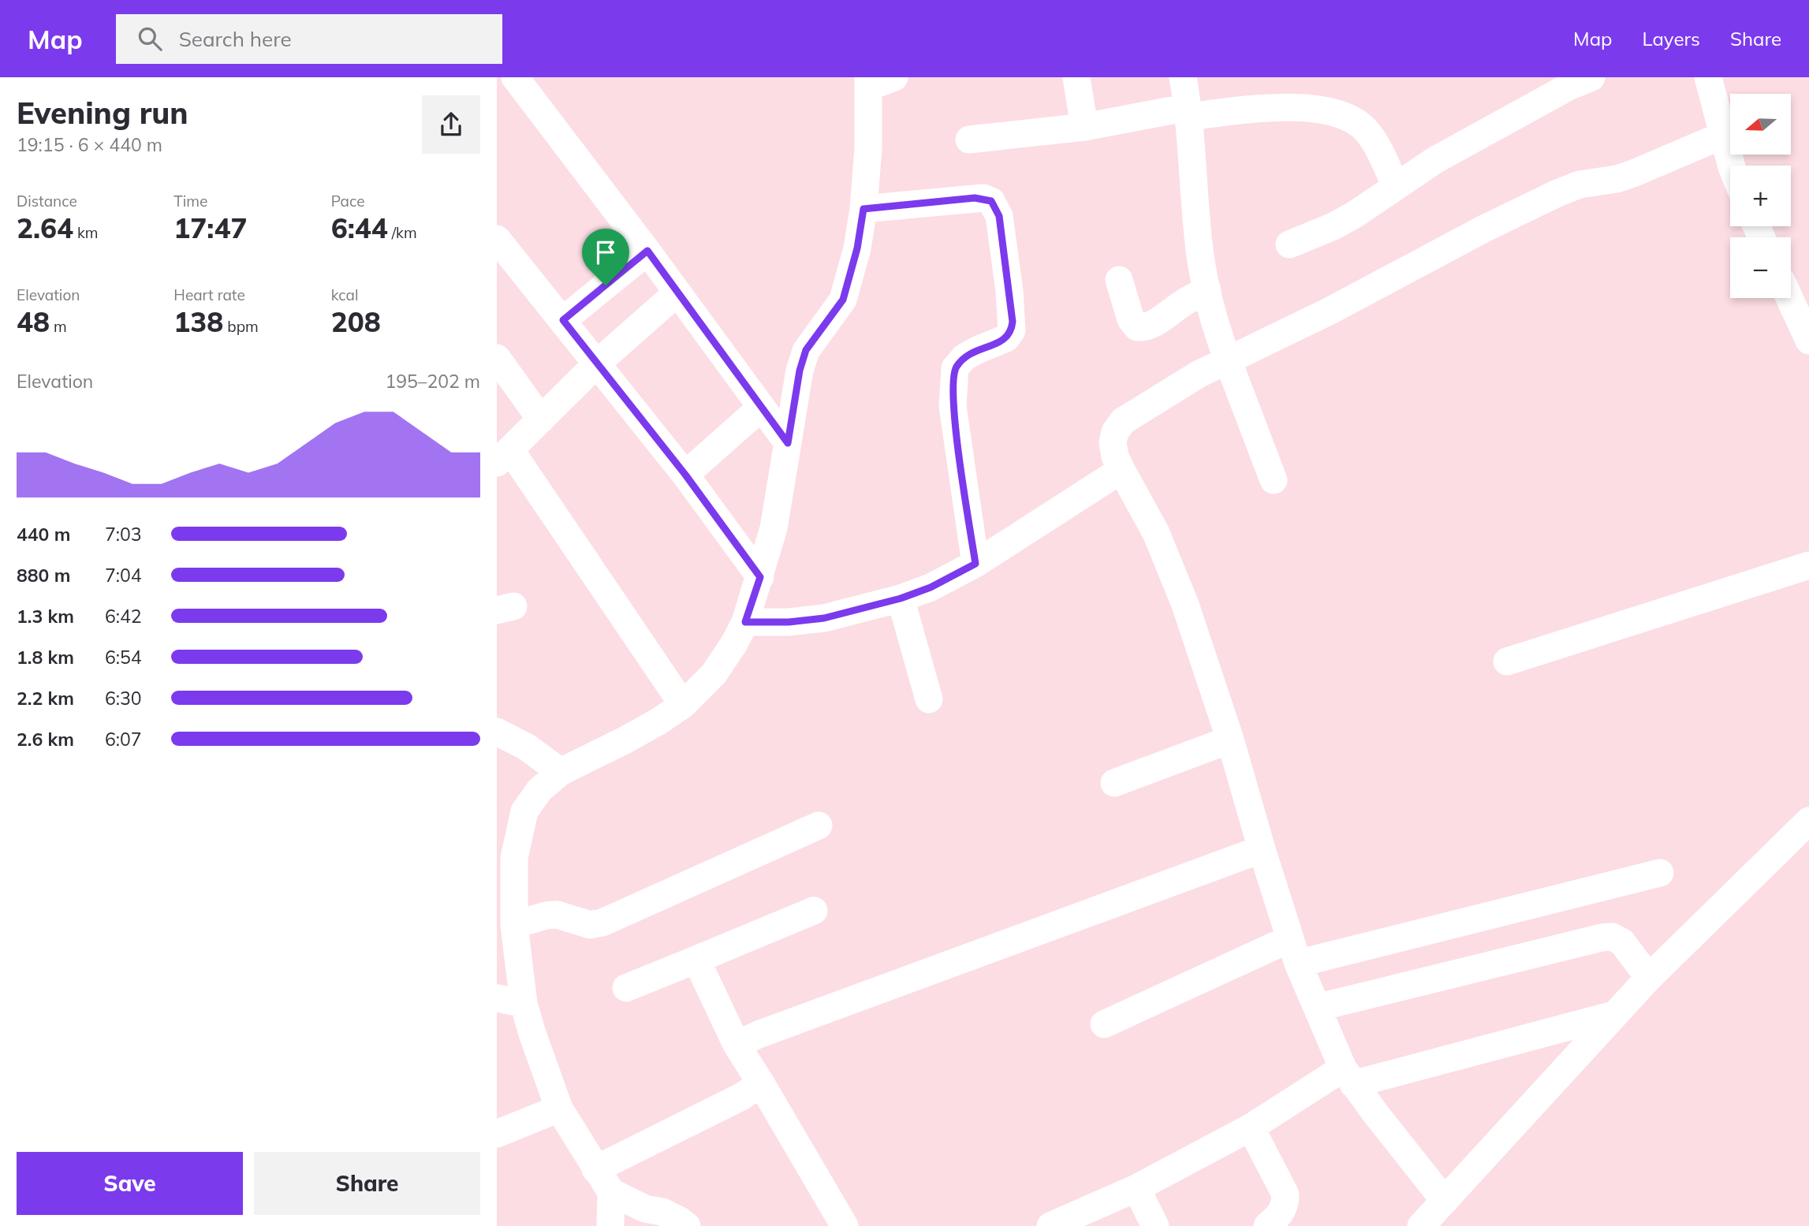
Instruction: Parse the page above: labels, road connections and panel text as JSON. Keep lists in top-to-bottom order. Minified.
{"north":"left","page":{"header":"Map","search":"Search here","nav":["Map","Layers","Share"],"heading":["Evening run","19:15 · 6 × 440 m"],"map_buttons":["+","−"],"stats":[["Distance","2.64 km"],["Time","17:47"],["Pace","6:44 /km"],["Elevation","48 m"],["Heart rate","138 bpm"],["kcal","208"]],"chart":["Elevation","195–202 m"],"list":[{"name":"440 m","note":"7:03"},{"name":"880 m","note":"7:04"},{"name":"1.3 km","note":"6:42"},{"name":"1.8 km","note":"6:54"},{"name":"2.2 km","note":"6:30"},{"name":"2.6 km","note":"6:07"}],"buttons":["Save","Share"]}}
